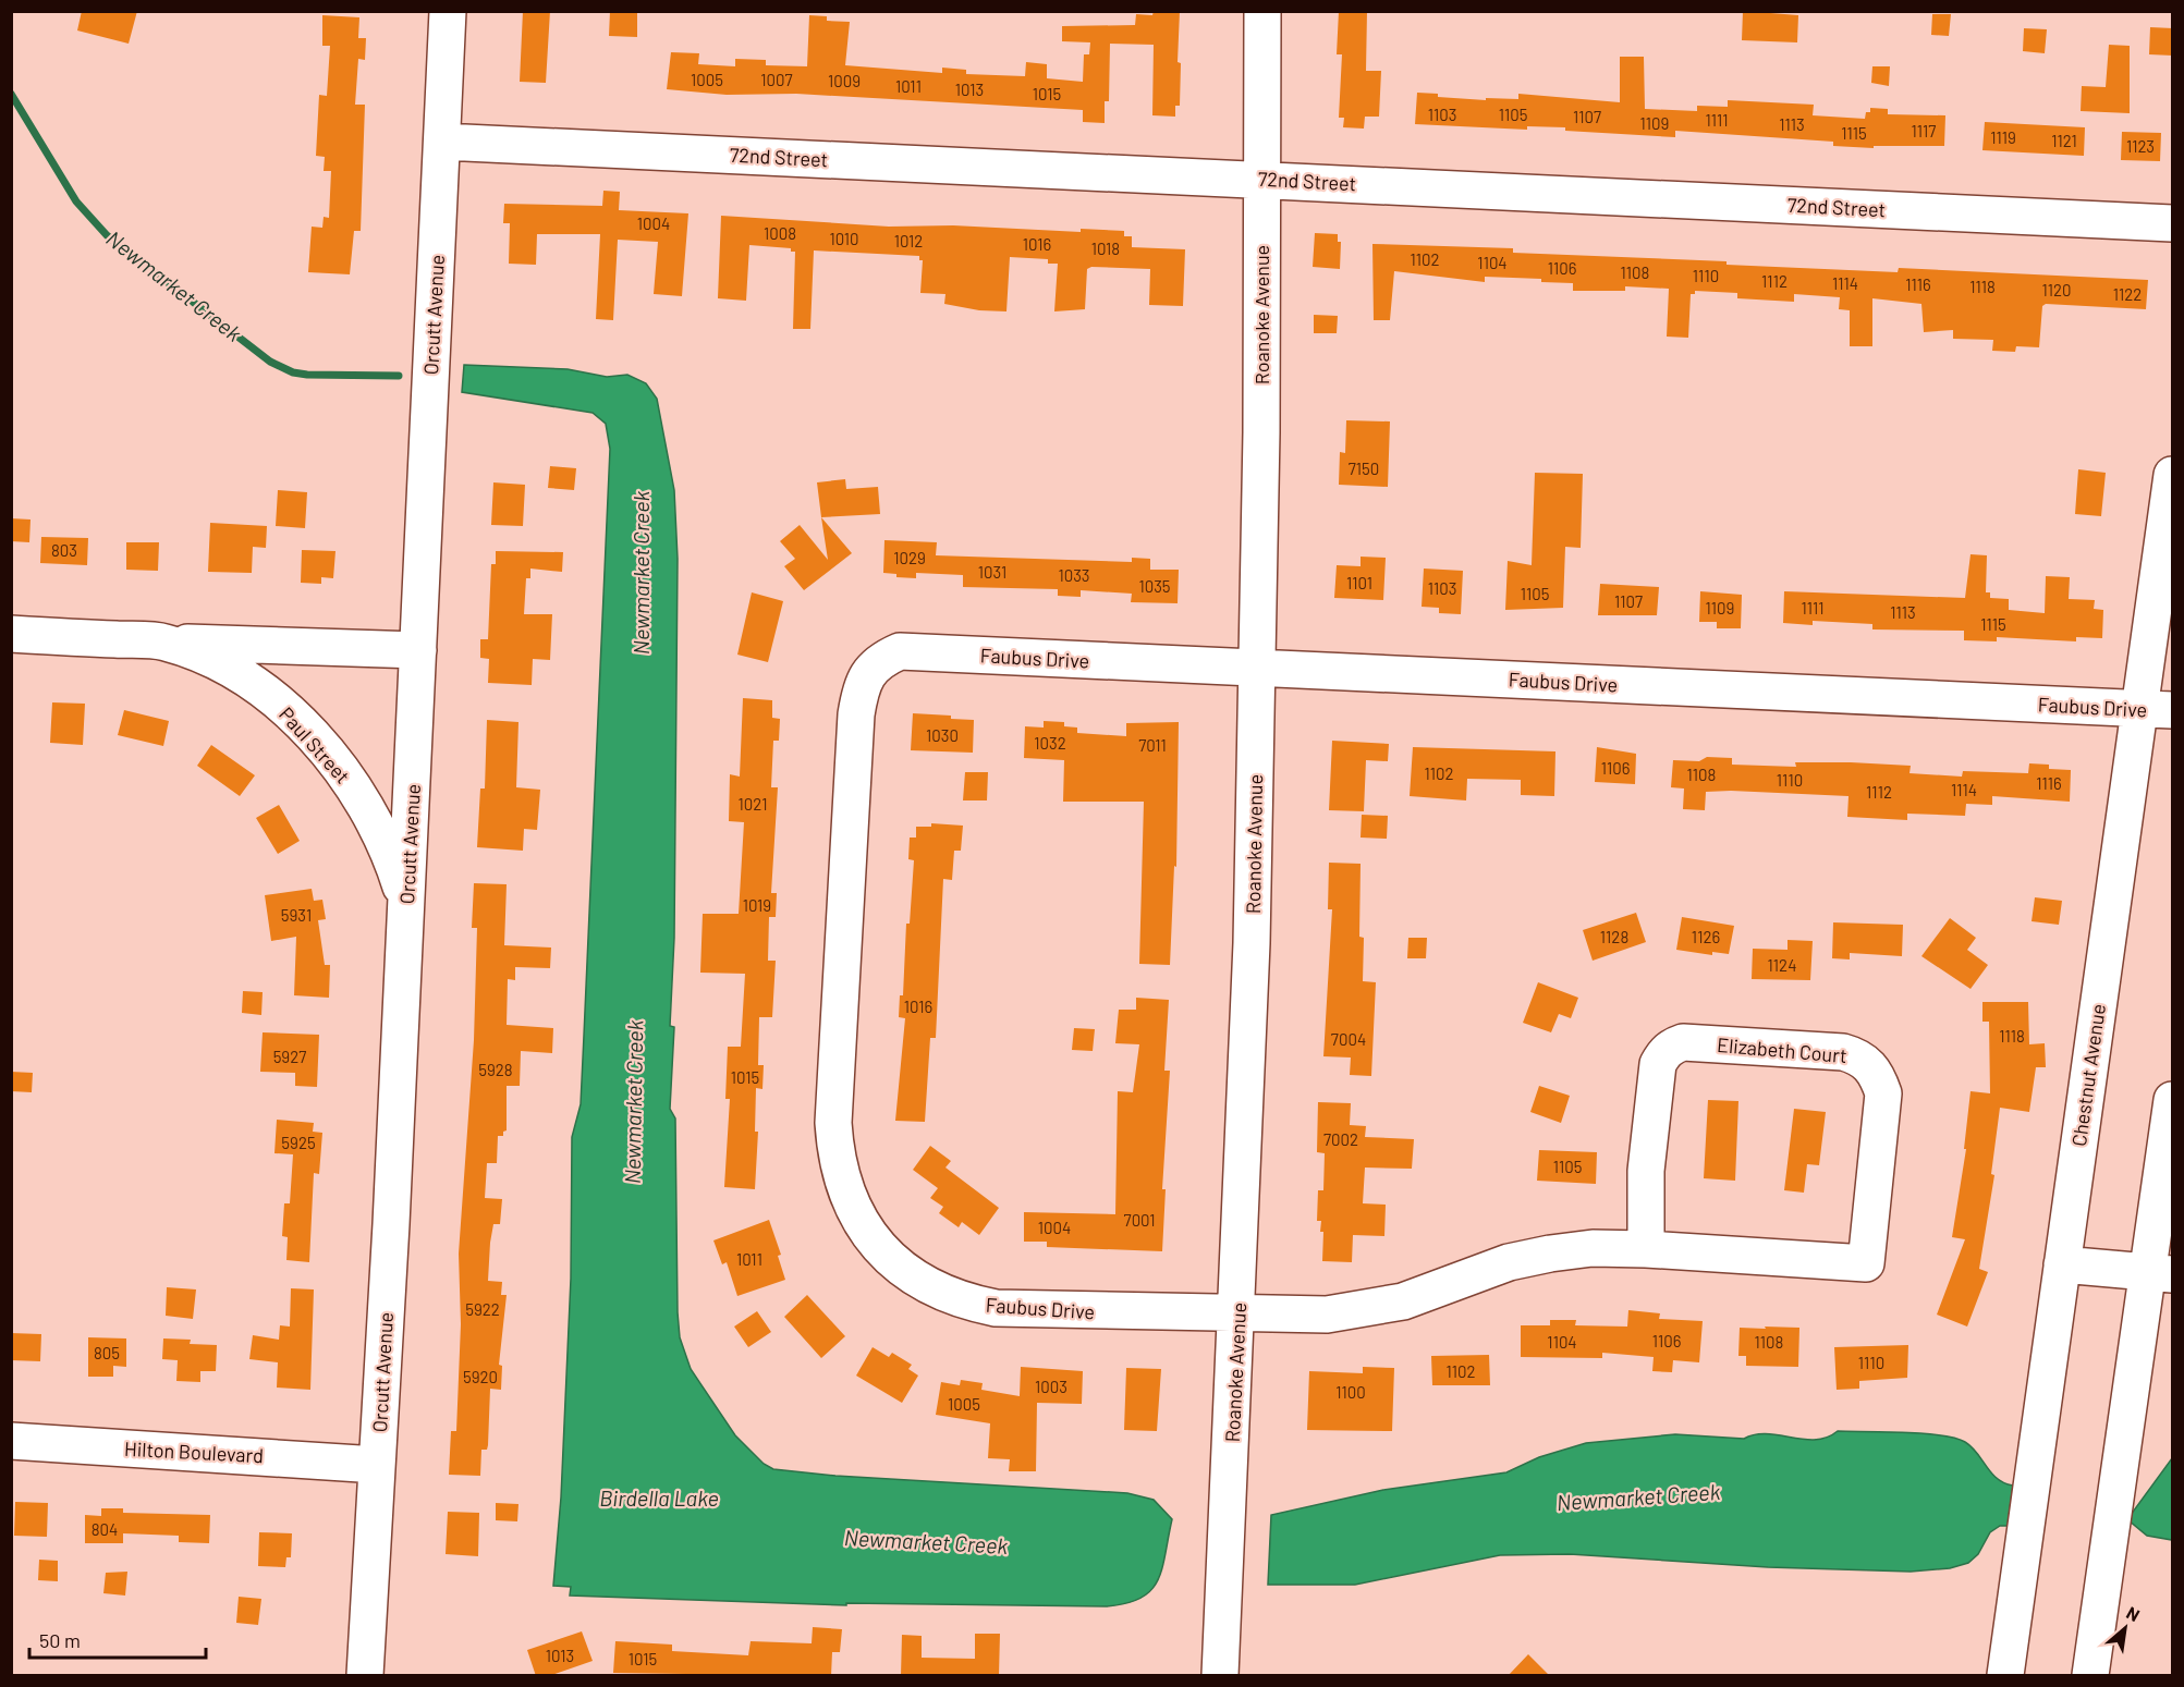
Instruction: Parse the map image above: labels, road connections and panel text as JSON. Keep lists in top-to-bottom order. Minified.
{"streets":{"street":["72nd Street","Orcutt Avenue","Roanoke Avenue","Faubus Drive","Paul Street","Elizabeth Court","Chestnut Avenue","Hilton Boulevard"]},"crossings":[["72nd Street","Orcutt Avenue"],["72nd Street","Roanoke Avenue"],["Orcutt Avenue","Paul Street"],["Orcutt Avenue","Hilton Boulevard"],["Roanoke Avenue","Faubus Drive"],["Roanoke Avenue","Elizabeth Court"],["Faubus Drive","Elizabeth Court"],["Faubus Drive","Chestnut Avenue"]],"water":["Newmarket Creek","Birdella Lake"],"house_numbers":["1005","1007","1009","1011","1013","1015","1103","1105","1107","1111","1109","1113","1117","1115","1119","1121","1123","1004","1008","1010","1012","1016","1018","1102","1104","1106","1108","1110","1112","1114","1116","1118","1120","1122","7150","803","1029","1031","1033","1101","1035","1103","1105","1107","1109","1111","1113","1115","1030","1032","7011","1106","1102","1108","1110","1116","1114","1112","1021","1019","5931","1128","1126","1124","1016","1118","7004","5927","5928","1015","7002","5925","1105","7001","1004","1011","5922","1106","1104","1108","805","1110","1102","5920","1003","1100","1005","804","1013","1015"],"scale_bar":"50 m","north":"top right"}
